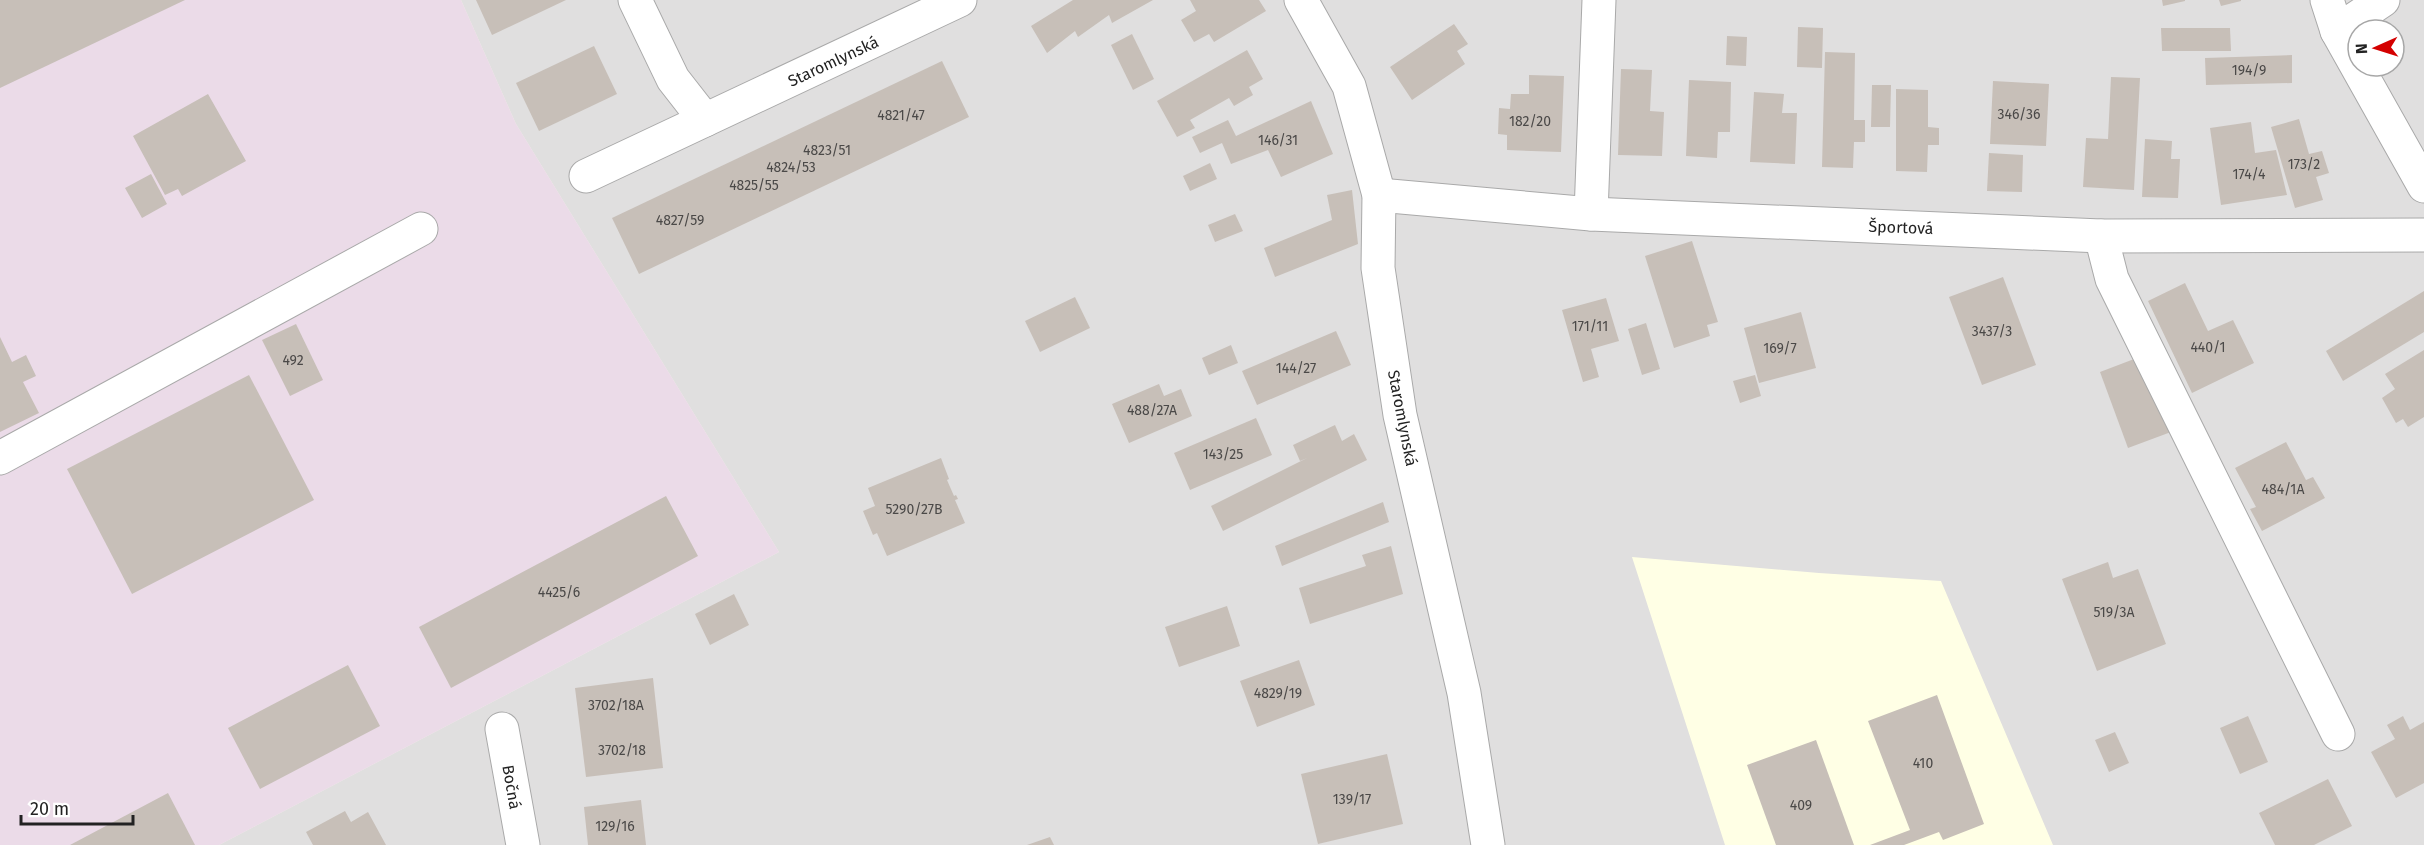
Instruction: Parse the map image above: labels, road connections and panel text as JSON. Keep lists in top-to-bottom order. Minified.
{"streets":{"street":["Staromlynská","Športová","Bočná"]},"crossings":[["Staromlynská","Športová"]],"house_numbers":["194/9","346/36","4821/47","182/20","146/31","4823/51","173/2","4824/53","174/4","4825/55","4827/59","171/11","3437/3","440/1","169/7","492","144/27","488/27A","143/25","484/1A","5290/27B","4425/6","519/3A","4829/19","3702/18A","3702/18","410","139/17","409","129/16"],"scale_bar":"20 m","north":"left"}
